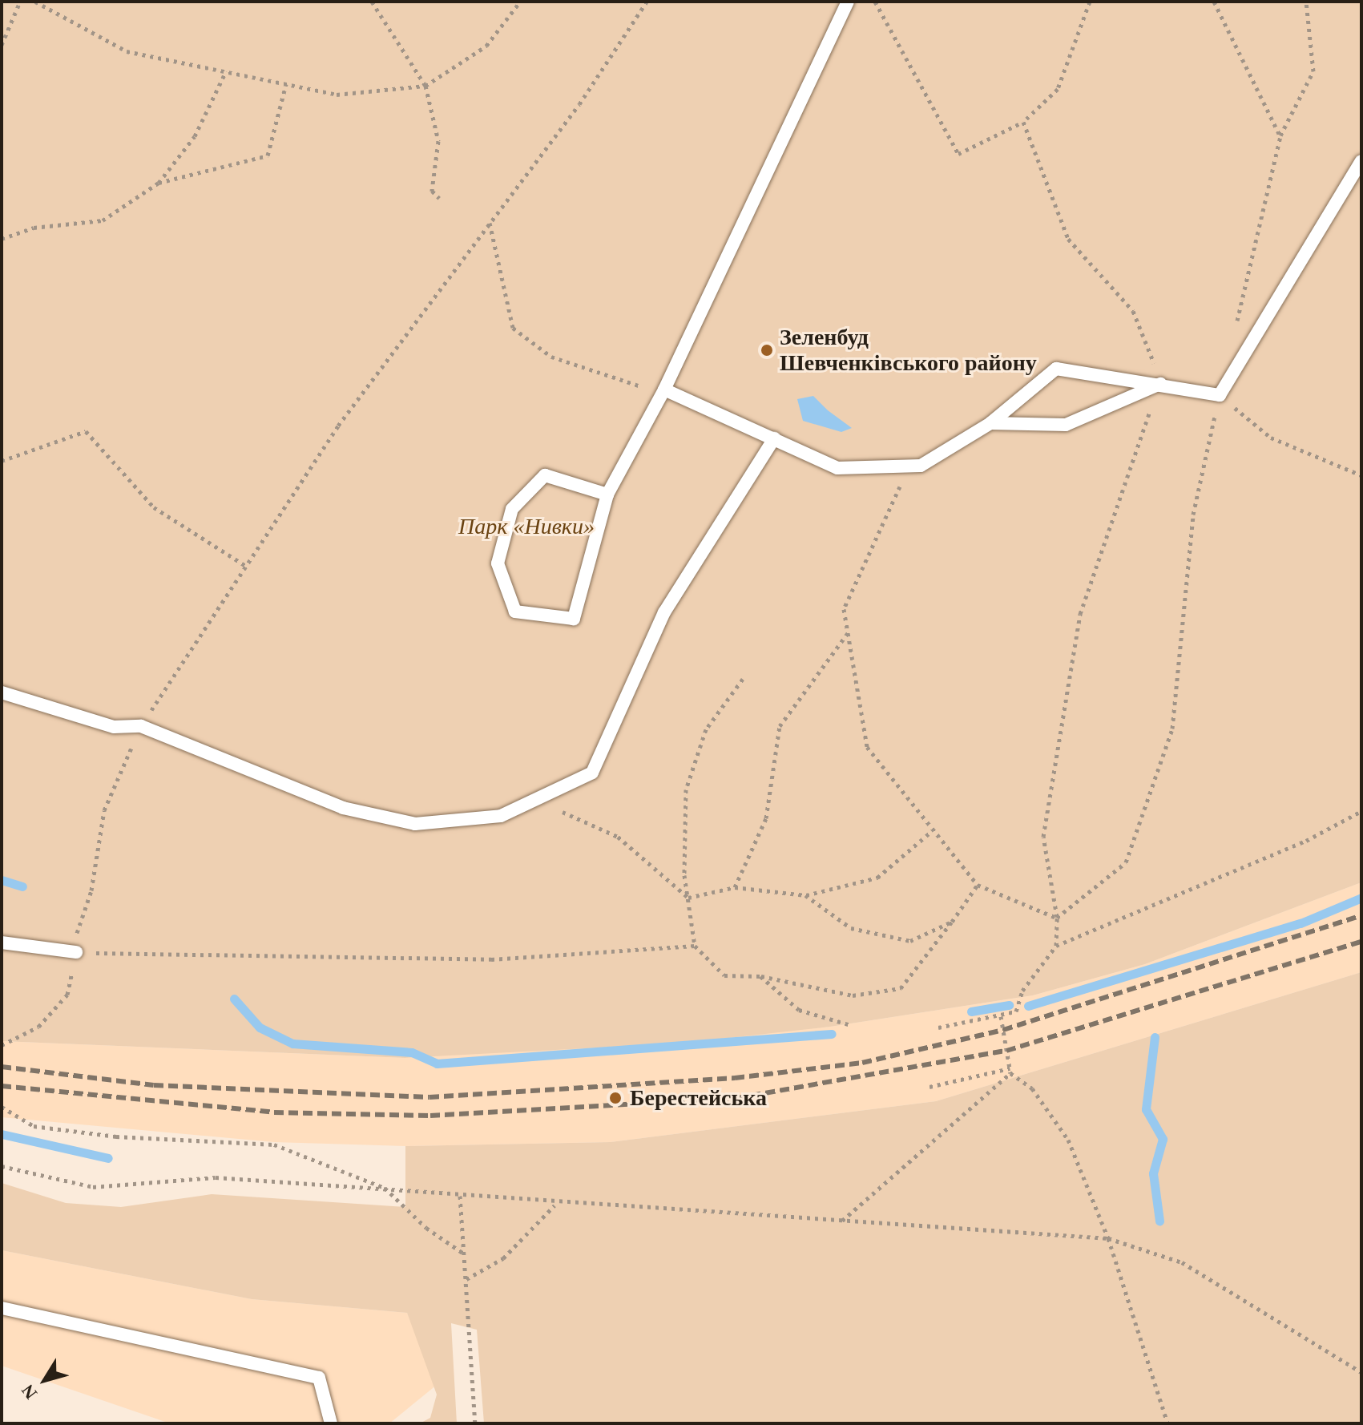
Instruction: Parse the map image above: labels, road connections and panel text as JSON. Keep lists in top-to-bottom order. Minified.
{"parks":["Парк «Нивки»"],"places":["Зеленбуд Шевченківського району","Берестейська"],"north":"bottom left"}
